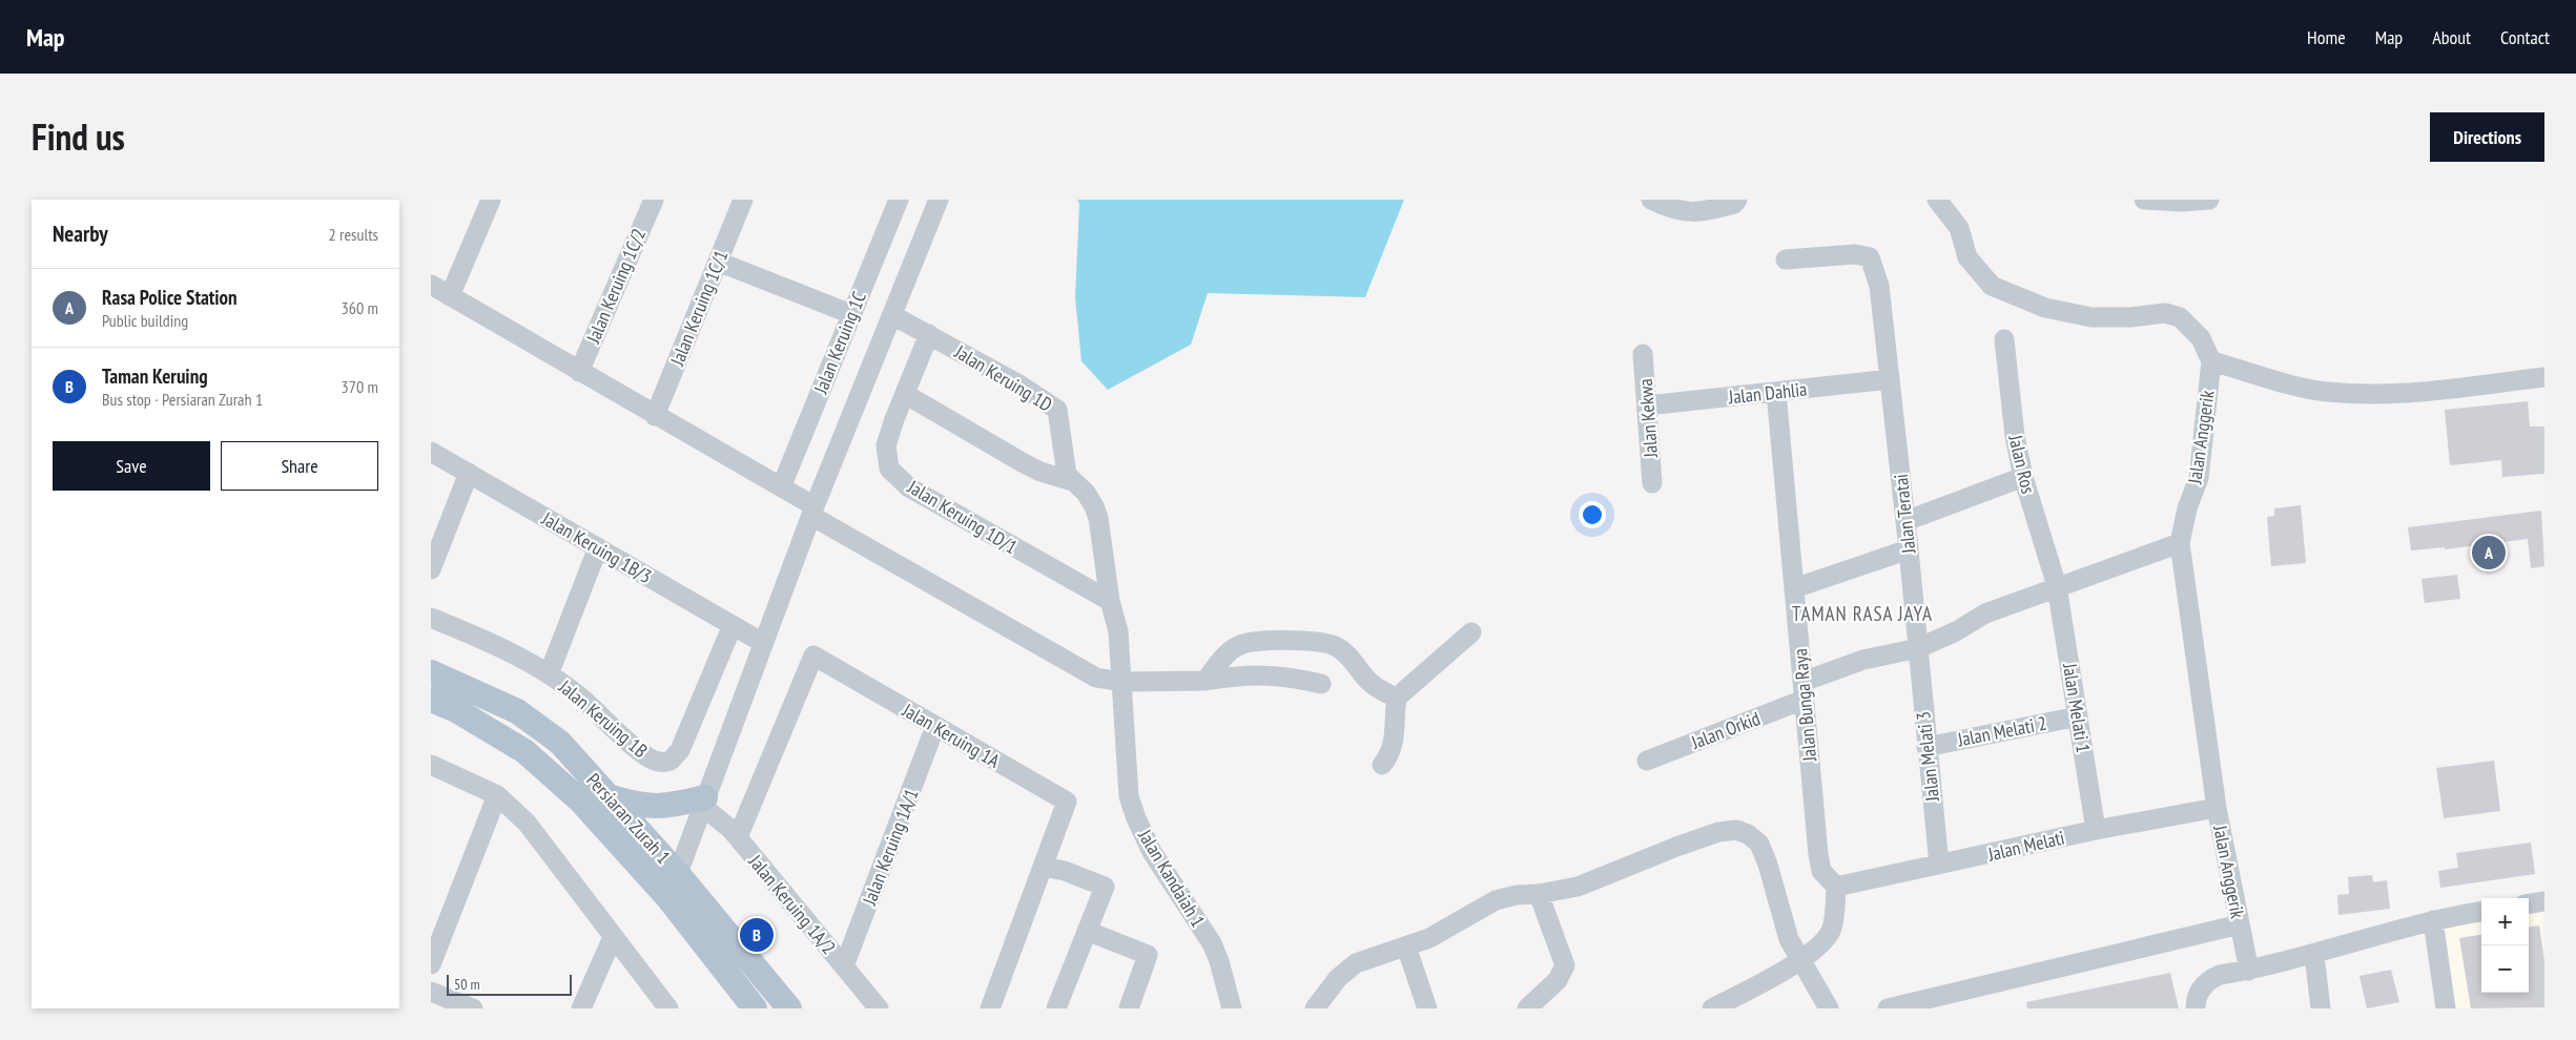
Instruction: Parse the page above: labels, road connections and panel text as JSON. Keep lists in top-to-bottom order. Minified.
{"streets":{"main road":["Persiaran Zurah 1"],"street":["Jalan Keruing 1C/2","Jalan Keruing 1C/1","Jalan Keruing 1C","Jalan Keruing 1D","Jalan Dahlia","Jalan Kekwa","Jalan Anggerik","Jalan Ros","Jalan Teratai","Jalan Keruing 1D/1","Jalan Keruing 1B/3","Jalan Bunga Raya","Jalan Melati 1","Jalan Keruing 1B","Jalan Orkid","Jalan Melati 2","Jalan Keruing 1A","Jalan Melati 3","Jalan Melati","Jalan Keruing 1A/1","Jalan Kandaiah 1","Jalan Keruing 1A/2"]},"crossings":[["Jalan Keruing 1D","Jalan Keruing 1D/1"],["Jalan Keruing 1D","Jalan Kandaiah 1"],["Jalan Dahlia","Jalan Kekwa"],["Jalan Dahlia","Jalan Teratai"],["Jalan Dahlia","Jalan Bunga Raya"],["Jalan Anggerik","Jalan Orkid"],["Jalan Anggerik","Jalan Melati"],["Jalan Ros","Jalan Melati 1"],["Jalan Ros","Jalan Orkid"],["Jalan Teratai","Jalan Orkid"],["Jalan Teratai","Jalan Melati 3"],["Jalan Keruing 1B/3","Jalan Keruing 1B"],["Jalan Bunga Raya","Jalan Orkid"],["Jalan Bunga Raya","Jalan Melati"],["Jalan Melati 1","Jalan Orkid"],["Jalan Melati 1","Jalan Melati 2"],["Jalan Melati 1","Jalan Melati"],["Jalan Orkid","Jalan Melati 3"],["Jalan Melati 2","Jalan Melati 3"],["Jalan Keruing 1A","Jalan Keruing 1A/1"],["Jalan Keruing 1A","Jalan Keruing 1A/2"],["Jalan Melati 3","Jalan Melati"],["Jalan Keruing 1A/1","Jalan Keruing 1A/2"]],"districts":["TAMAN RASA JAYA"],"scale_bar":"50 m","page":{"header":"Map","nav":["Home","Map","About","Contact"],"title":"Find us","buttons":["Directions",["Save","Share"]],"heading":["Nearby","2 results"],"list":[{"mark":"A","name":"Rasa Police Station","note":"Public building","value":"360 m"},{"mark":"B","name":"Taman Keruing","note":"Bus stop · Persiaran Zurah 1","value":"370 m"}],"pins":["A","B"],"map_buttons":["+","−"],"scale":"50 m"}}
